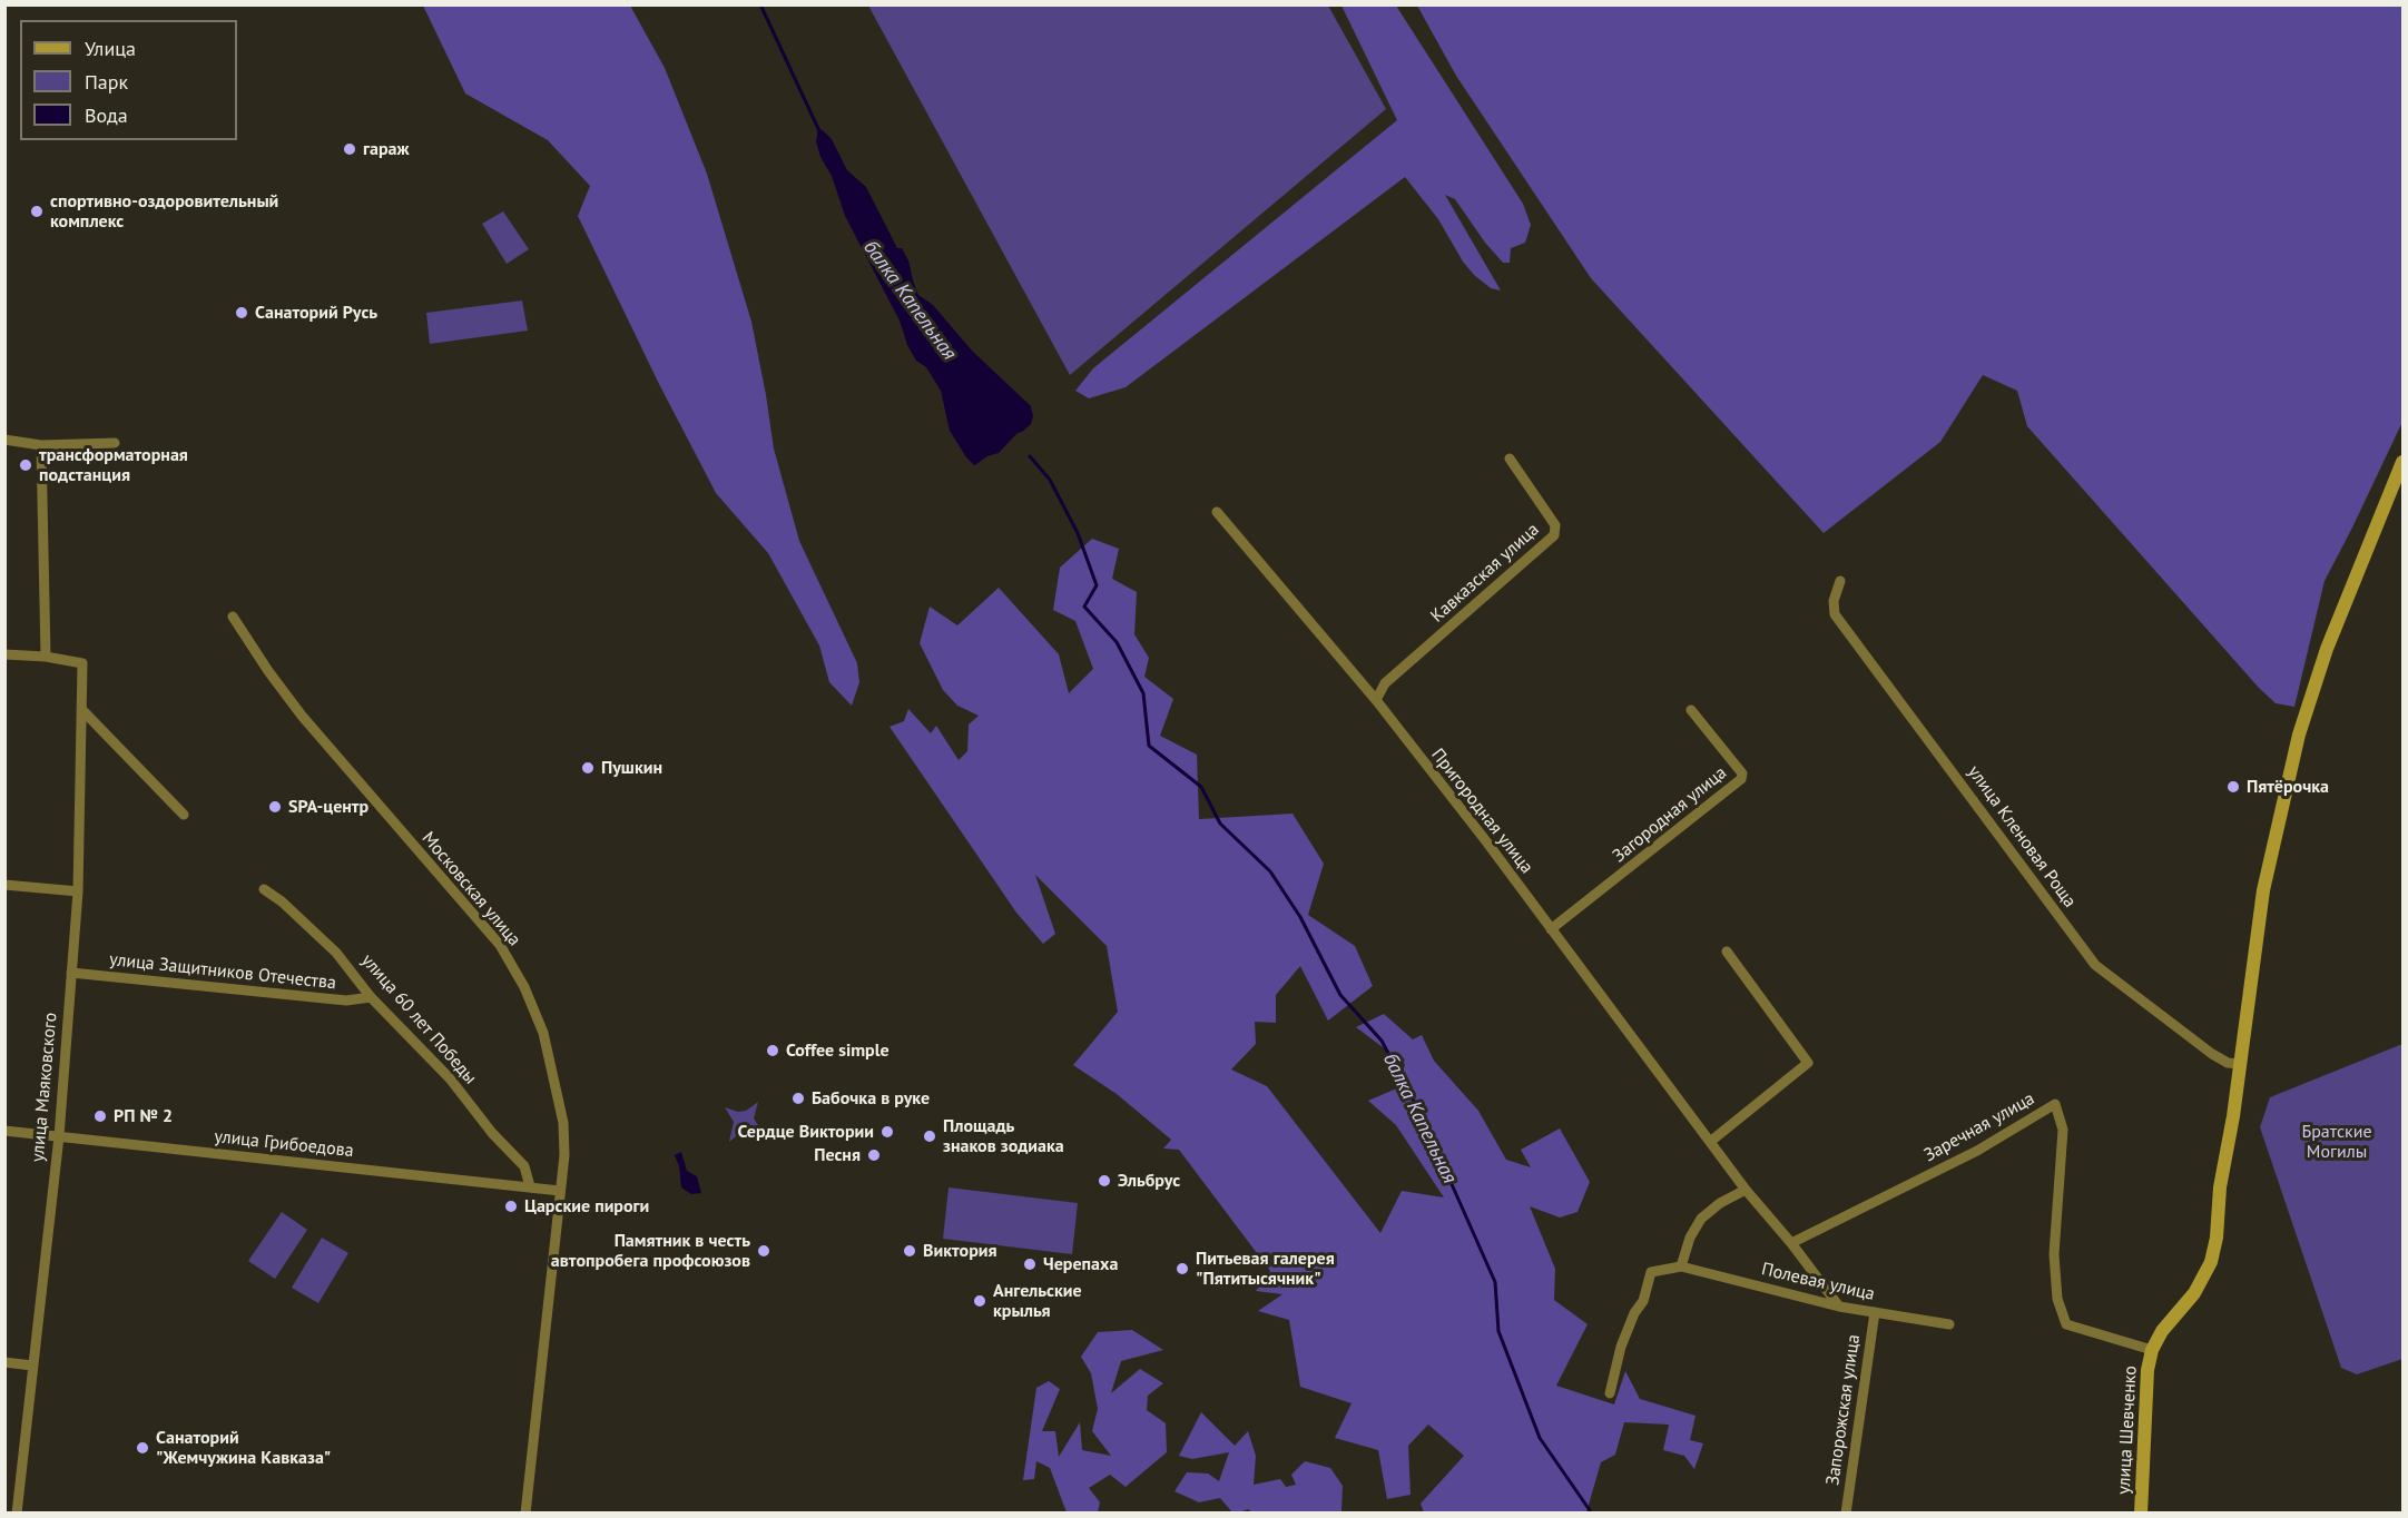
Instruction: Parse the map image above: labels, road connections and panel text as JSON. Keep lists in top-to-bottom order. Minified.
{"streets":{"street":["Кавказская улица","Пригородная улица","Загородная улица","улица Кленовая Роща","Московская улица","улица Защитников Отечества","улица 60 лет Победы","улица Маяковского","Заречная улица","улица Грибоедова","Полевая улица","Запорожская улица","улица Шевченко"]},"crossings":[["Кавказская улица","Пригородная улица"],["Пригородная улица","Загородная улица"],["Пригородная улица","Заречная улица"],["Пригородная улица","Полевая улица"],["Московская улица","улица Грибоедова"],["улица Защитников Отечества","улица 60 лет Победы"],["улица Защитников Отечества","улица Маяковского"],["улица 60 лет Победы","улица Грибоедова"],["улица Маяковского","улица Грибоедова"],["Заречная улица","улица Шевченко"],["Полевая улица","Запорожская улица"]],"water":["балка Капельная"],"parks":["Братские Могилы"],"places":["гараж","спортивно-оздоровительный комплекс","Санаторий Русь","трансформаторная подстанция","Пушкин","Пятёрочка","SPA-центр","Coffee simple","Бабочка в руке","РП № 2","Сердце Виктории","Площадь знаков зодиака","Песня","Эльбрус","Царские пироги","Памятник в честь автопробега профсоюзов","Виктория","Черепаха","Питьевая галерея \"Пятитысячник\"","Ангельские крылья","Санаторий \"Жемчужина Кавказа\""],"legend":["Улица","Парк","Вода"]}
